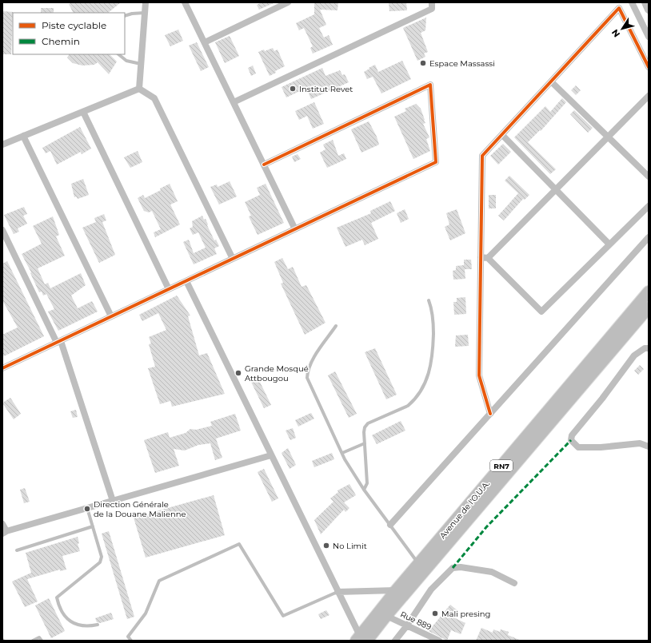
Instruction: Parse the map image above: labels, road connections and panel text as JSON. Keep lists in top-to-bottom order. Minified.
{"streets":{"highway":["RN7","Avenue de l'O.U.A."],"street":["Rue 889"]},"crossings":[["Avenue de l'O.U.A.","Rue 889"]],"places":["Espace Massassi","Institut Revet","Grande Mosqué Attbougou","Direction Générale de la Douane Malienne","No Limit","Mali presing"],"legend":["Piste cyclable","Chemin"],"north":"bottom left"}
